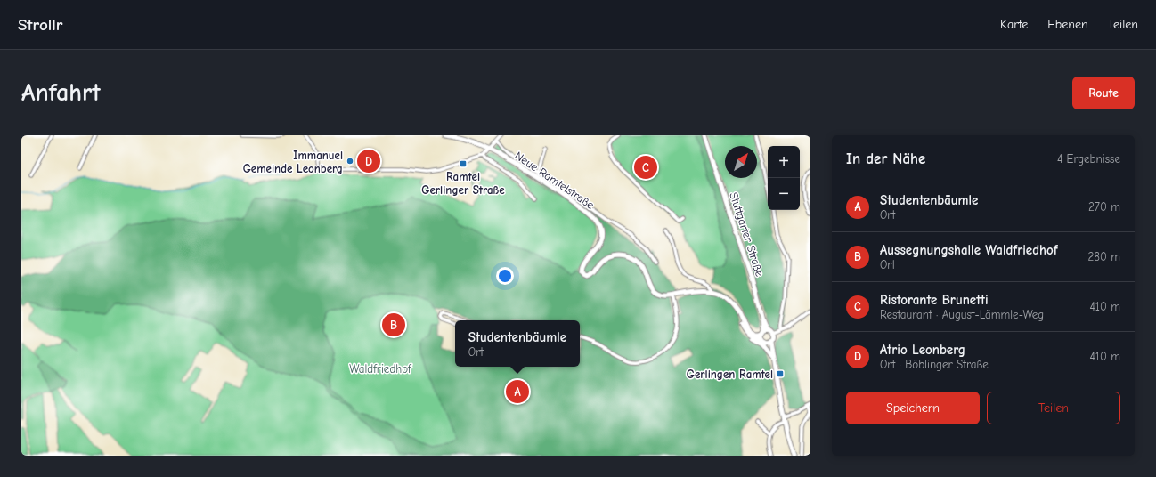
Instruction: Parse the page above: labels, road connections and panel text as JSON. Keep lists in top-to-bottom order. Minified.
{"streets":{"main road":["Neue Ramtelstraße","Stuttgarter Straße"]},"crossings":[["Neue Ramtelstraße","Stuttgarter Straße"]],"parks":["Waldfriedhof"],"places":{"other":["Immanuel Gemeinde Leonberg"],"transit":["Ramtel Gerlinger Straße","Gerlingen Ramtel"]},"north":"top right","page":{"header":"Strollr","nav":["Karte","Ebenen","Teilen"],"buttons":["Route",["Speichern","Teilen"]],"title":"Anfahrt","heading":["In der Nähe","4 Ergebnisse"],"map_buttons":["+","−"],"pins":["D","C","B","A"],"list":[{"mark":"A","name":"Studentenbäumle","note":"Ort","value":"270 m"},{"mark":"B","name":"Aussegnungshalle Waldfriedhof","note":"Ort","value":"280 m"},{"mark":"C","name":"Ristorante Brunetti","note":"Restaurant · August-Lämmle-Weg","value":"410 m"},{"mark":"D","name":"Atrio Leonberg","note":"Ort · Böblinger Straße","value":"410 m"}],"popup":["Studentenbäumle","Ort"]}}
